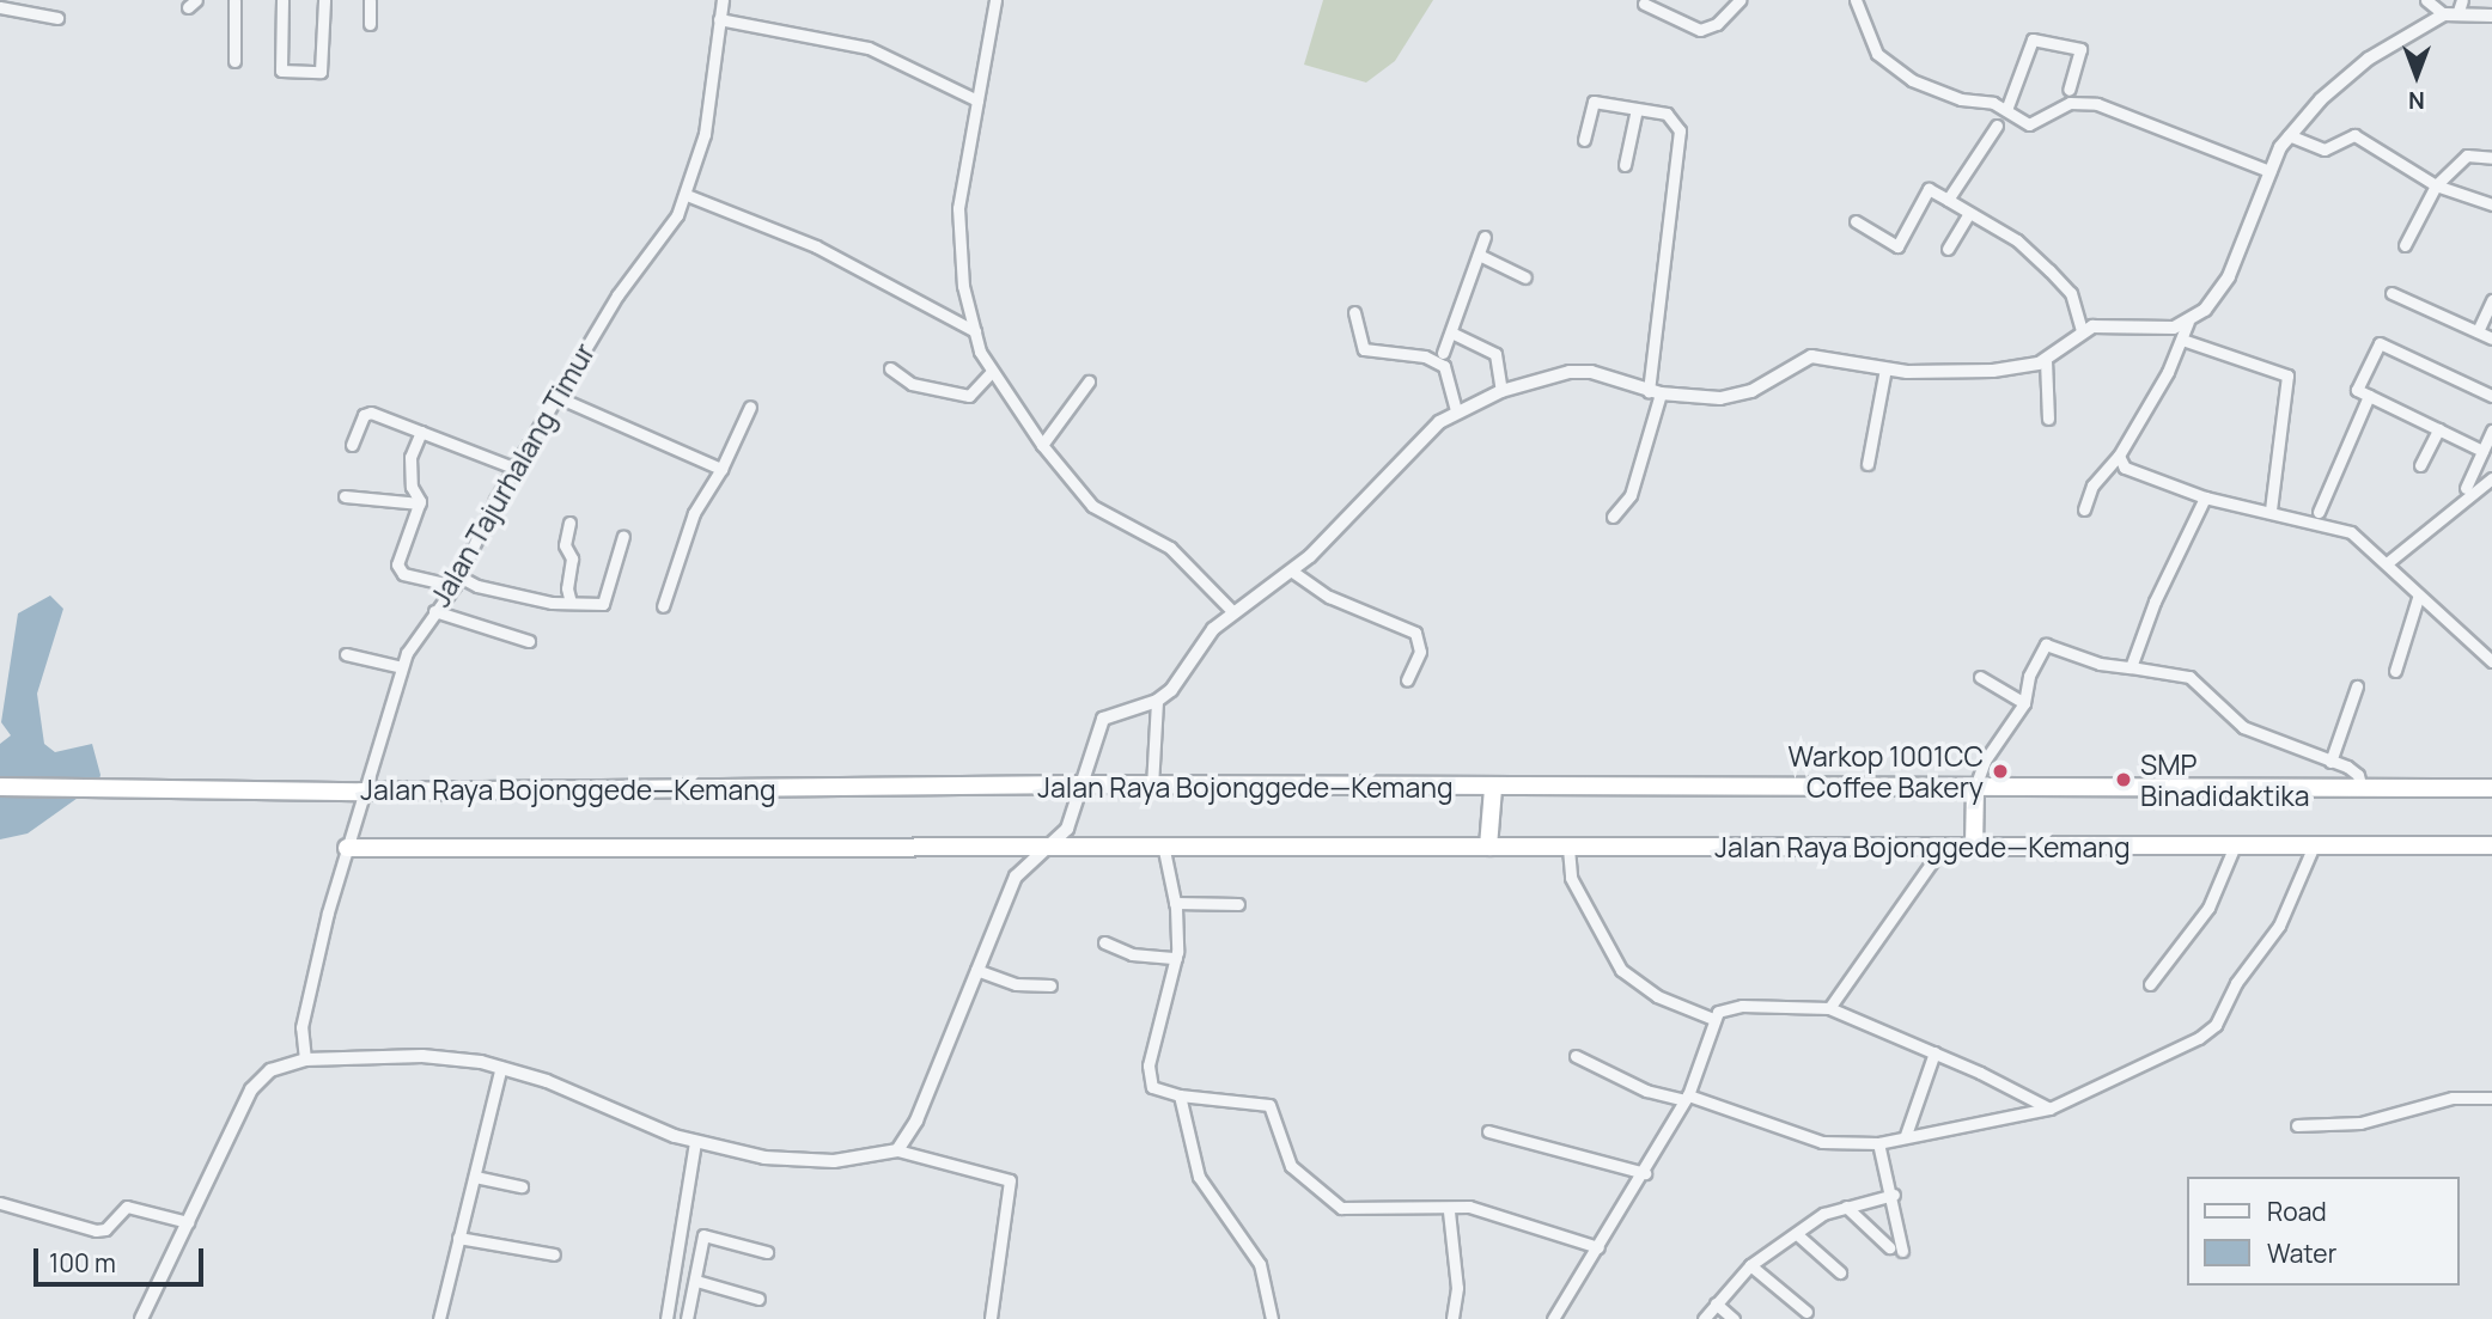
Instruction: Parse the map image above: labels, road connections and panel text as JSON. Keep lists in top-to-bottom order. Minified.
{"streets":{"highway":["Jalan Raya Bojonggede—Kemang"],"street":["Jalan Tajurhalang Timur"]},"crossings":[["Jalan Tajurhalang Timur","Jalan Raya Bojonggede—Kemang"]],"places":["Warkop 1001CC Coffee Bakery","SMP Binadidaktika"],"legend":["Road","Water"],"scale_bar":"100 m","north":"bottom"}
